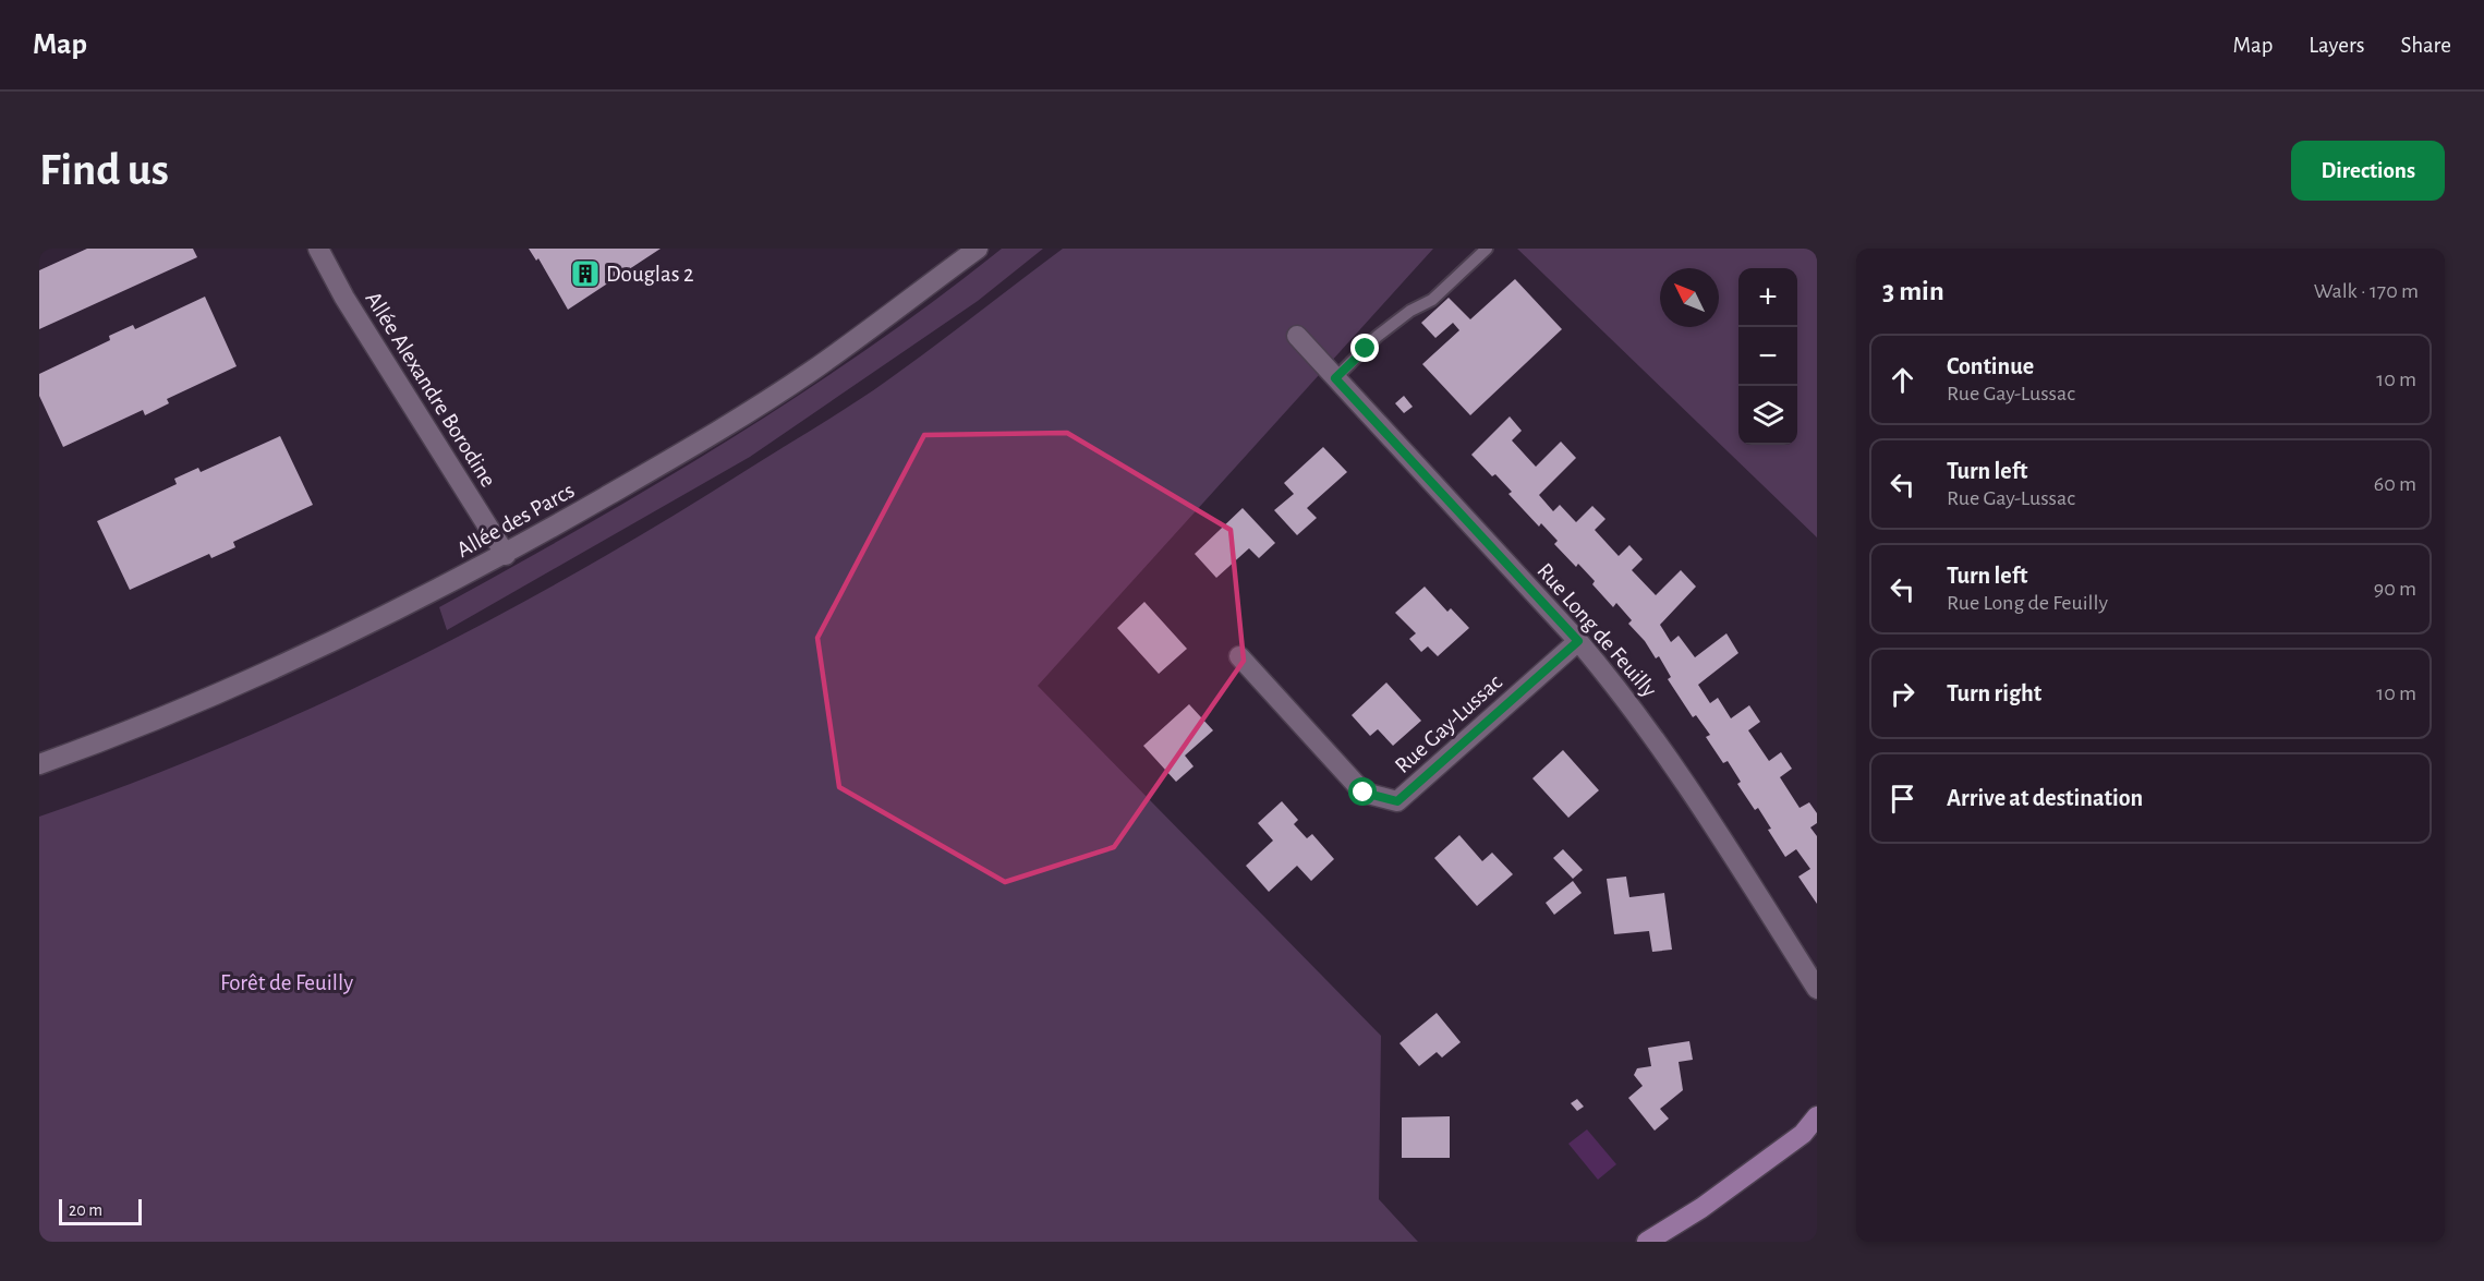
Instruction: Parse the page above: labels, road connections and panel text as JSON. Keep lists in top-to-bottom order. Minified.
{"streets":{"street":["Allée Alexandre Borodine","Allée des Parcs","Rue Long de Feuilly","Rue Gay-Lussac"]},"crossings":[["Allée Alexandre Borodine","Allée des Parcs"],["Rue Long de Feuilly","Rue Gay-Lussac"]],"parks":["Forêt de Feuilly"],"places":{"building":["Douglas 2"]},"scale_bar":"20 m","north":"top left","page":{"header":"Map","nav":["Map","Layers","Share"],"buttons":"Directions","title":"Find us","heading":["3 min","Walk · 170 m"],"map_buttons":["+","−"],"list":[["Continue","Rue Gay-Lussac","10 m"],["Turn left","Rue Gay-Lussac","60 m"],["Turn left","Rue Long de Feuilly","90 m"],["Turn right","10 m"],"Arrive at destination"],"scale":"20 m"}}
